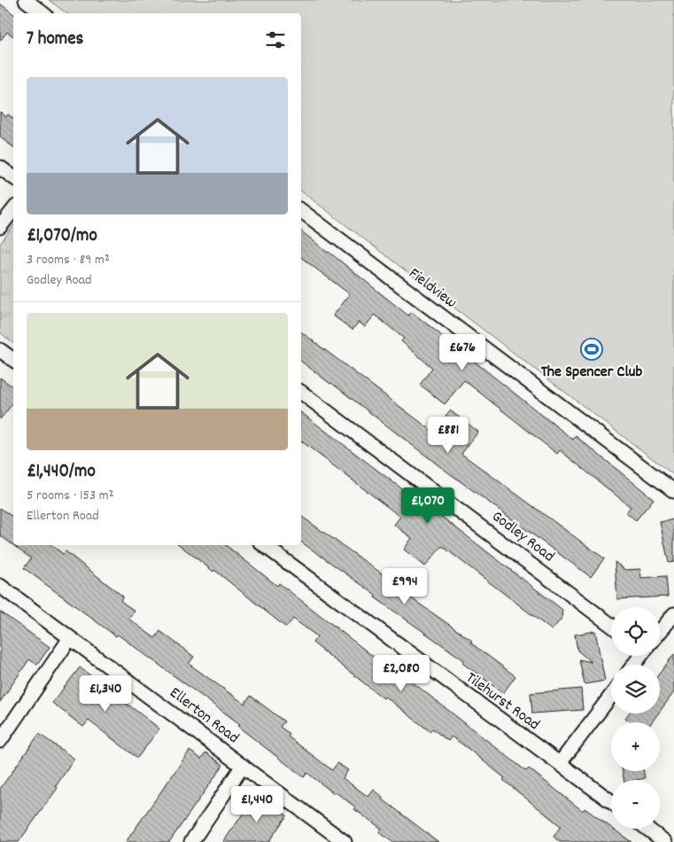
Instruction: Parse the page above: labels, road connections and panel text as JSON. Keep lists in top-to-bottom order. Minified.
{"streets":{"street":["Fieldview","Godley Road","Tilehurst Road","Ellerton Road"]},"places":{"sports":["The Spencer Club"]},"page":{"heading":"7 homes","list":[{"name":"£1,070/mo","note":"3 rooms · 89 m² · Godley Road"},{"name":"£1,440/mo","note":"5 rooms · 153 m² · Ellerton Road"}],"price":["£676","£881","£1,070","£994","£2,080","£1,340","£1,440"],"map_buttons":["+","−"]}}
